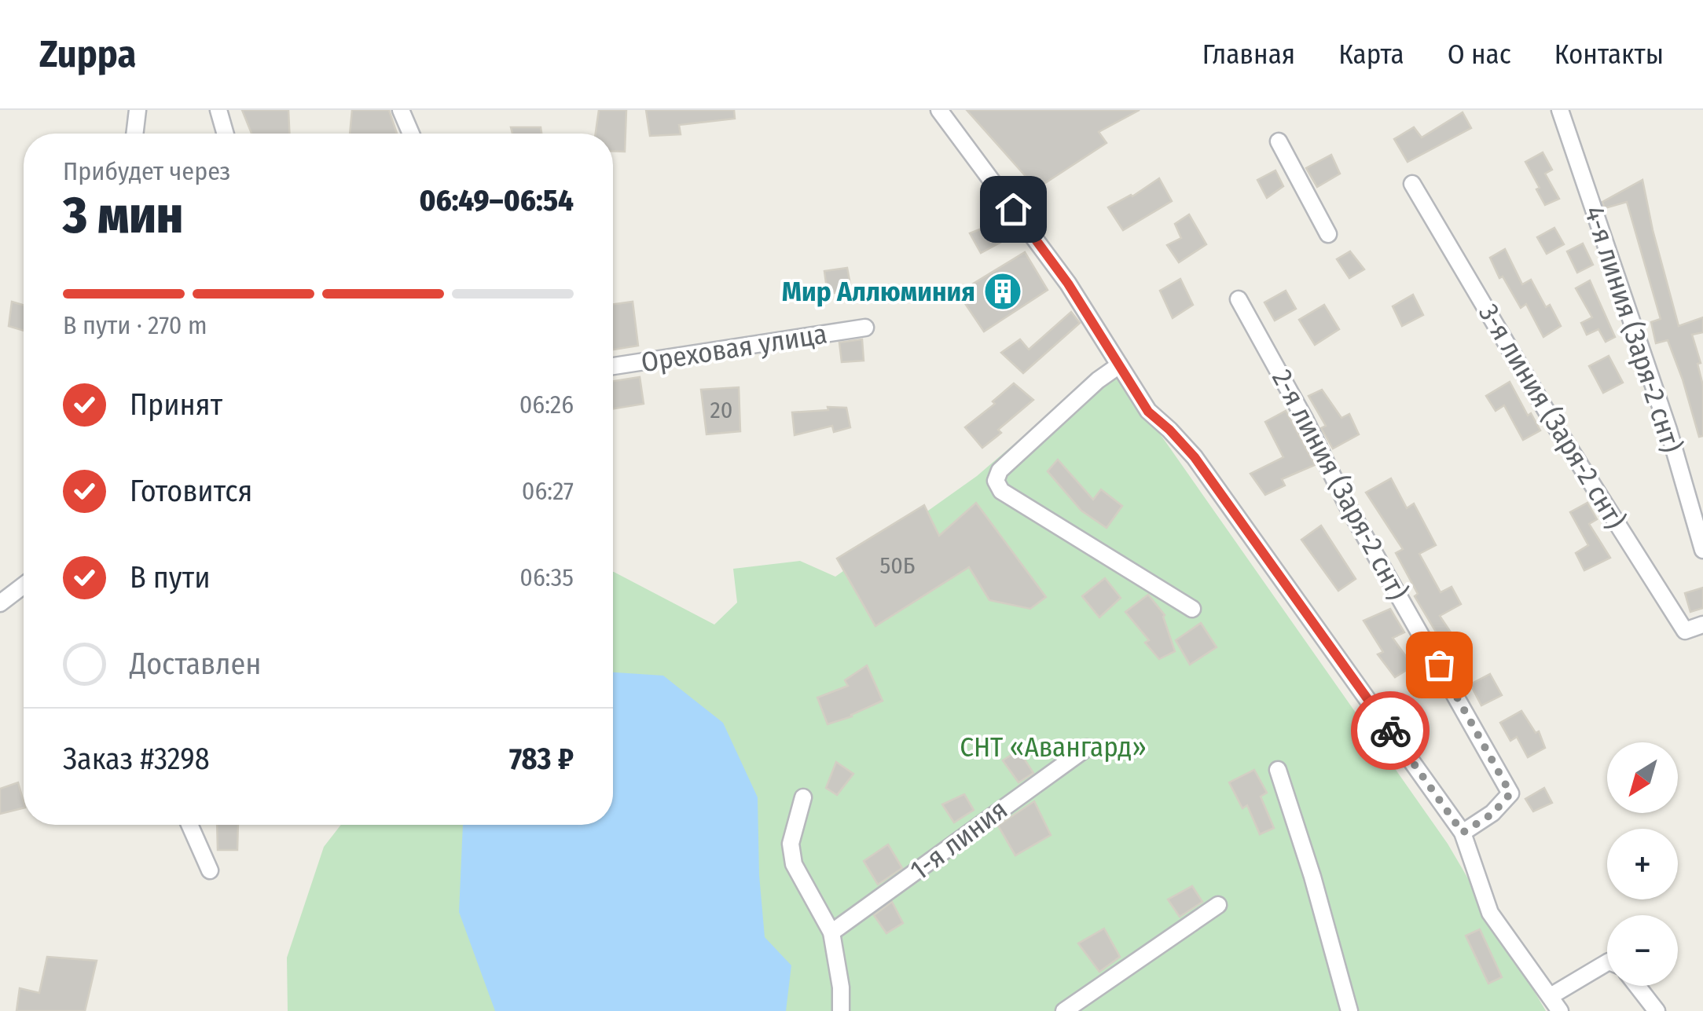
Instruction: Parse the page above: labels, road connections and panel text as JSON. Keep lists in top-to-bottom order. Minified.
{"streets":{"street":["4-я линия (Заря-2 снт)","Ореховая улица","3-я линия (Заря-2 снт)","2-я линия (Заря-2 снт)","1-я линия"]},"parks":["СНТ «Авангард»"],"places":{"building":["Мир Аллюминия"]},"house_numbers":["20","50Б"],"north":"bottom left","page":{"header":"Zuppa","nav":["Главная","Карта","О нас","Контакты"],"heading":["3 мин","Прибудет через","06:49–06:54"],"panel":["Заказ #3298","783 ₽"],"bar":"В пути · 270 m","list":[["Принят","06:26"],["Готовится","06:27"],["В пути","06:35"],"Доставлен"],"map_buttons":["+","−"]}}
